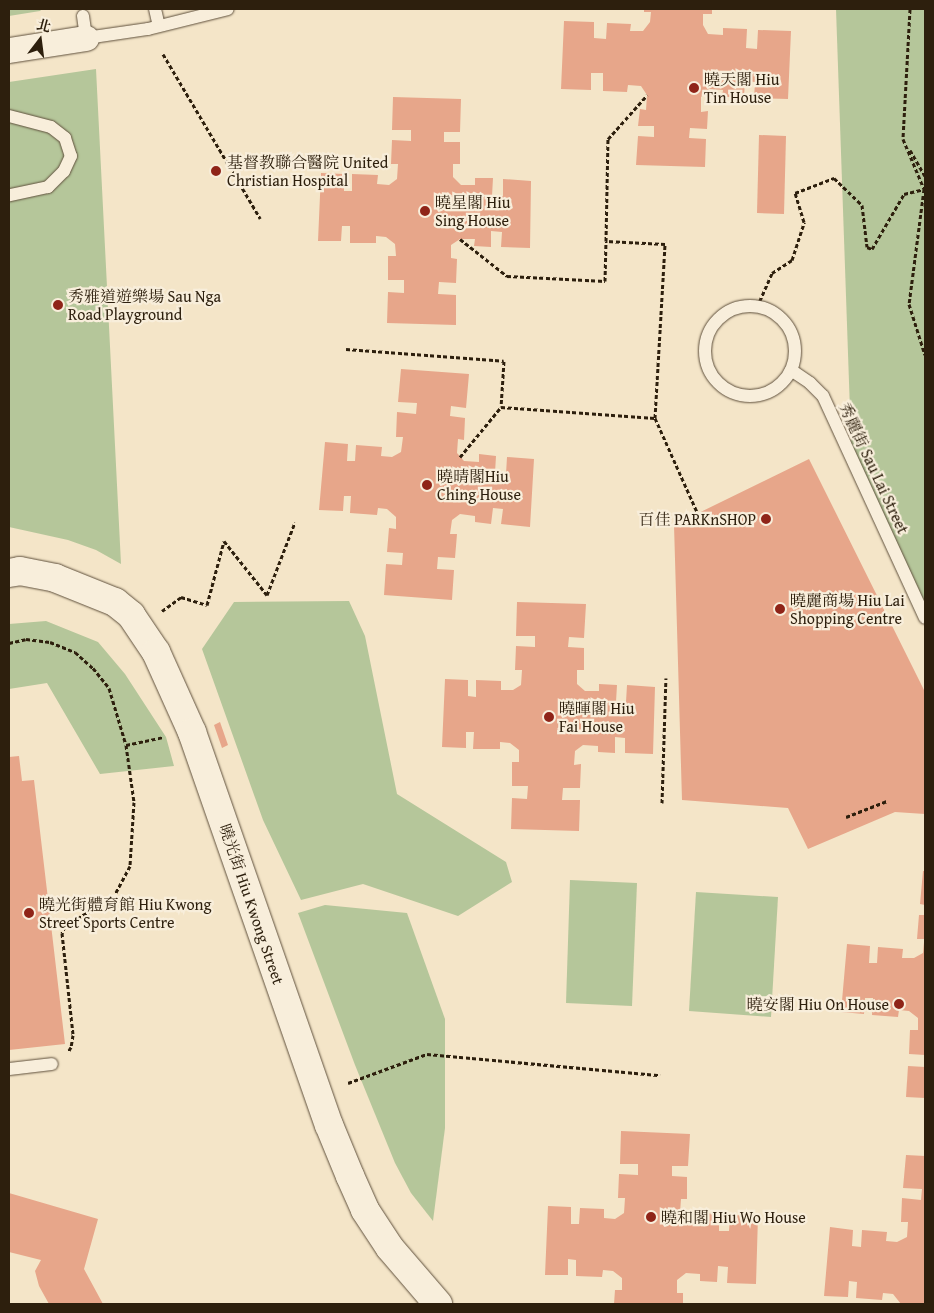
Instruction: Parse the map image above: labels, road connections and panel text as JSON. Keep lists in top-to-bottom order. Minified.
{"streets":{"main road":["曉光街 Hiu Kwong Street"],"lane":["秀麗街 Sau Lai Street"]},"places":["曉天閣 Hiu Tin House","基督教聯合醫院 United Christian Hospital","曉星閣 Hiu Sing House","秀雅道遊樂場 Sau Nga Road Playground","曉晴閣Hiu Ching House","百佳 PARKnSHOP","曉麗商場 Hiu Lai Shopping Centre","曉暉閣 Hiu Fai House","曉光街體育館 Hiu Kwong Street Sports Centre","曉安閣 Hiu On House","曉和閣 Hiu Wo House"],"north":"top"}
